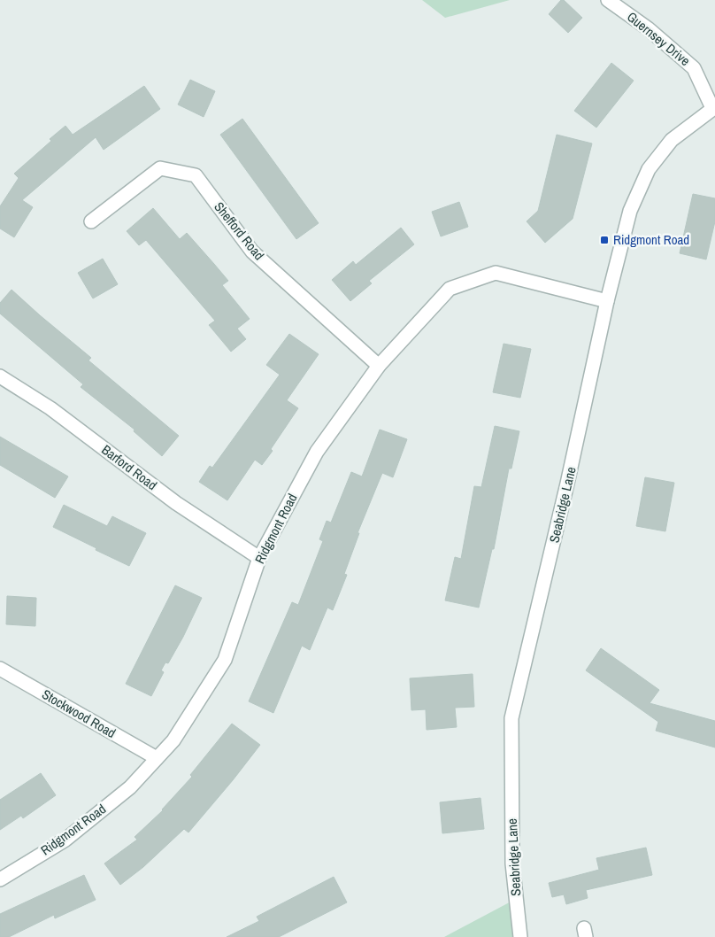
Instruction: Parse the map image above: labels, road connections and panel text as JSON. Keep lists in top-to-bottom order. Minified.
{"streets":{"street":["Guernsey Drive","Shefford Road","Barford Road","Seabridge Lane","Ridgmont Road","Stockwood Road"]},"crossings":[["Guernsey Drive","Seabridge Lane"],["Shefford Road","Ridgmont Road"],["Barford Road","Ridgmont Road"],["Seabridge Lane","Ridgmont Road"],["Ridgmont Road","Stockwood Road"]],"places":{"transit":["Ridgmont Road"]}}
